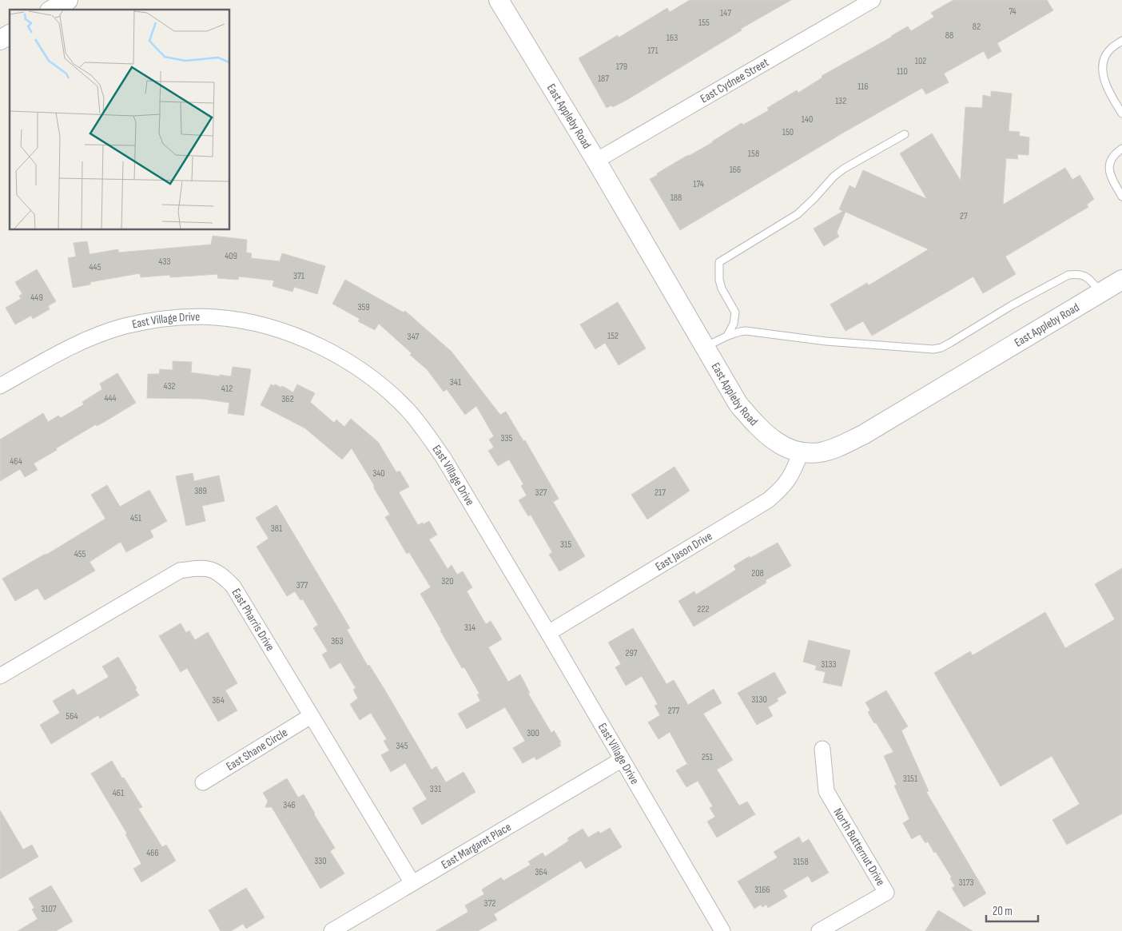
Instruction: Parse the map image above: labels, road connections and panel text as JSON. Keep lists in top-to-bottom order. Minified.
{"streets":{"street":["East Cydnee Street","East Appleby Road","East Village Drive","East Jason Drive","East Pharris Drive","East Shane Circle","East Margaret Place","North Butternut Drive"]},"crossings":[["East Cydnee Street","East Appleby Road"],["East Appleby Road","East Jason Drive"],["East Village Drive","East Jason Drive"],["East Village Drive","East Margaret Place"],["East Pharris Drive","East Shane Circle"],["East Pharris Drive","East Margaret Place"]],"house_numbers":["74","147","155","82","88","163","171","102","179","110","187","116","132","140","150","158","166","174","188","27","409","433","445","371","449","359","152","347","341","432","412","444","362","335","464","340","389","327","217","451","381","315","455","208","320","377","222","314","363","297","3133","3130","364","277","564","300","345","251","3151","331","461","346","466","330","3158","364","3173","3166","372","3107"],"scale_bar":"20 m"}
